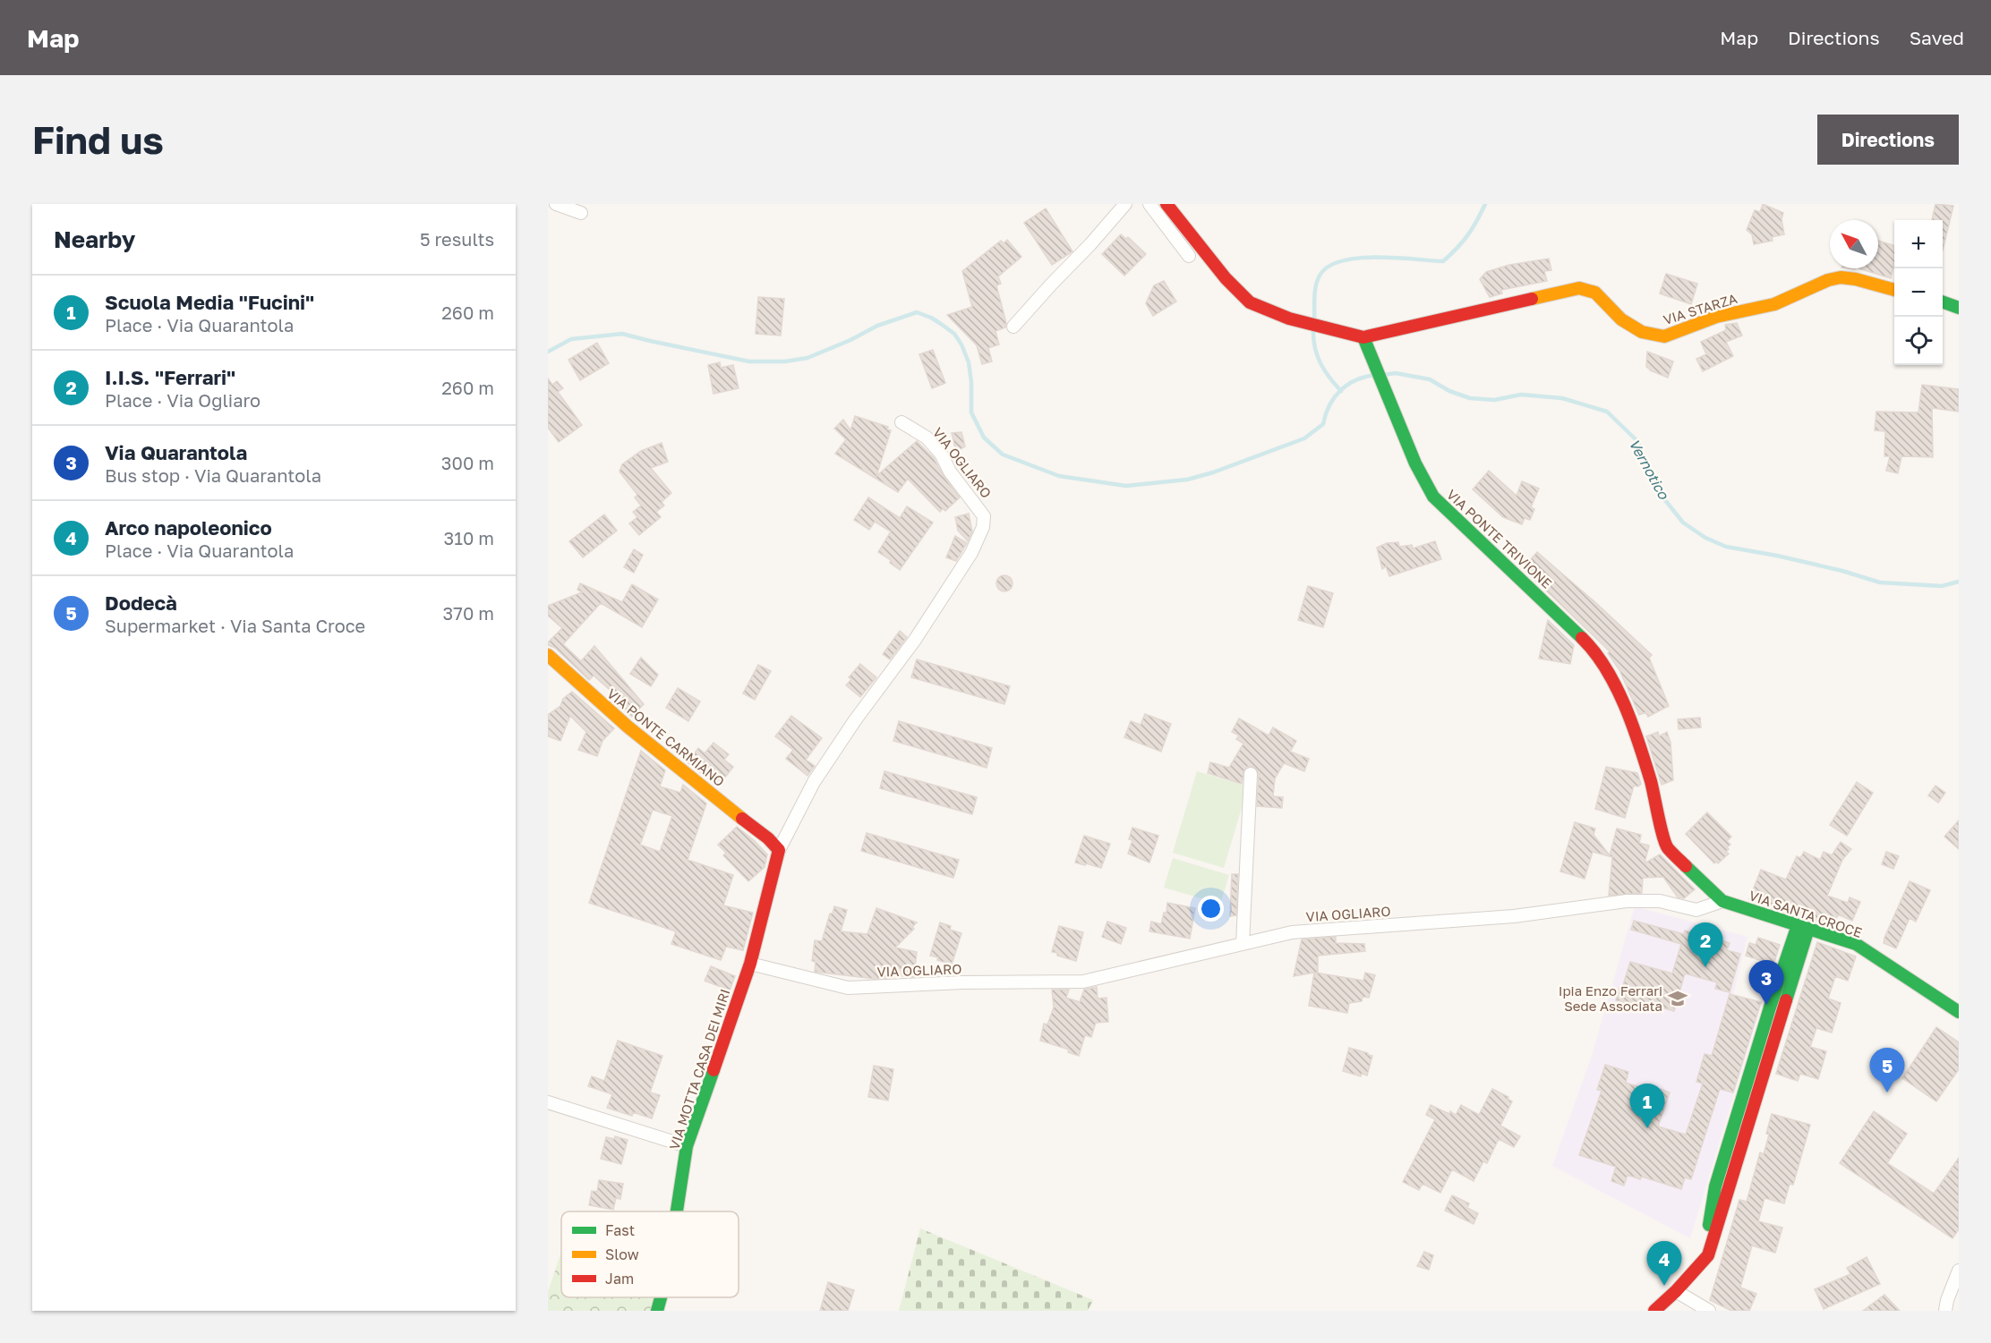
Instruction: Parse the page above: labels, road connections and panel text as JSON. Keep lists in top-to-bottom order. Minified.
{"streets":{"street":["VIA STARZA","VIA OGLIARO","VIA PONTE TRIVIONE","VIA PONTE CARMIANO","VIA SANTA CROCE","VIA MOTTA CASA DEI MIRI"]},"crossings":[["VIA STARZA","VIA PONTE TRIVIONE"],["VIA OGLIARO","VIA PONTE TRIVIONE"],["VIA OGLIARO","VIA PONTE CARMIANO"],["VIA OGLIARO","VIA SANTA CROCE"],["VIA OGLIARO","VIA MOTTA CASA DEI MIRI"],["VIA PONTE TRIVIONE","VIA SANTA CROCE"]],"water":["Vernotico"],"places":{"school or university":["Ipia Enzo Ferrari Sede Associata"]},"legend":["Fast","Slow","Jam"],"north":"top left","page":{"header":"Map","nav":["Map","Directions","Saved"],"buttons":"Directions","title":"Find us","heading":["Nearby","5 results"],"map_buttons":["+","−"],"list":[{"mark":"1","name":"Scuola Media \"Fucini\"","note":"Place · Via Quarantola","value":"260 m"},{"mark":"2","name":"I.I.S. \"Ferrari\"","note":"Place · Via Ogliaro","value":"260 m"},{"mark":"3","name":"Via Quarantola","note":"Bus stop · Via Quarantola","value":"300 m"},{"mark":"4","name":"Arco napoleonico","note":"Place · Via Quarantola","value":"310 m"},{"mark":"5","name":"Dodecà","note":"Supermarket · Via Santa Croce","value":"370 m"}],"pins":["2","3","5","1","4"]}}
